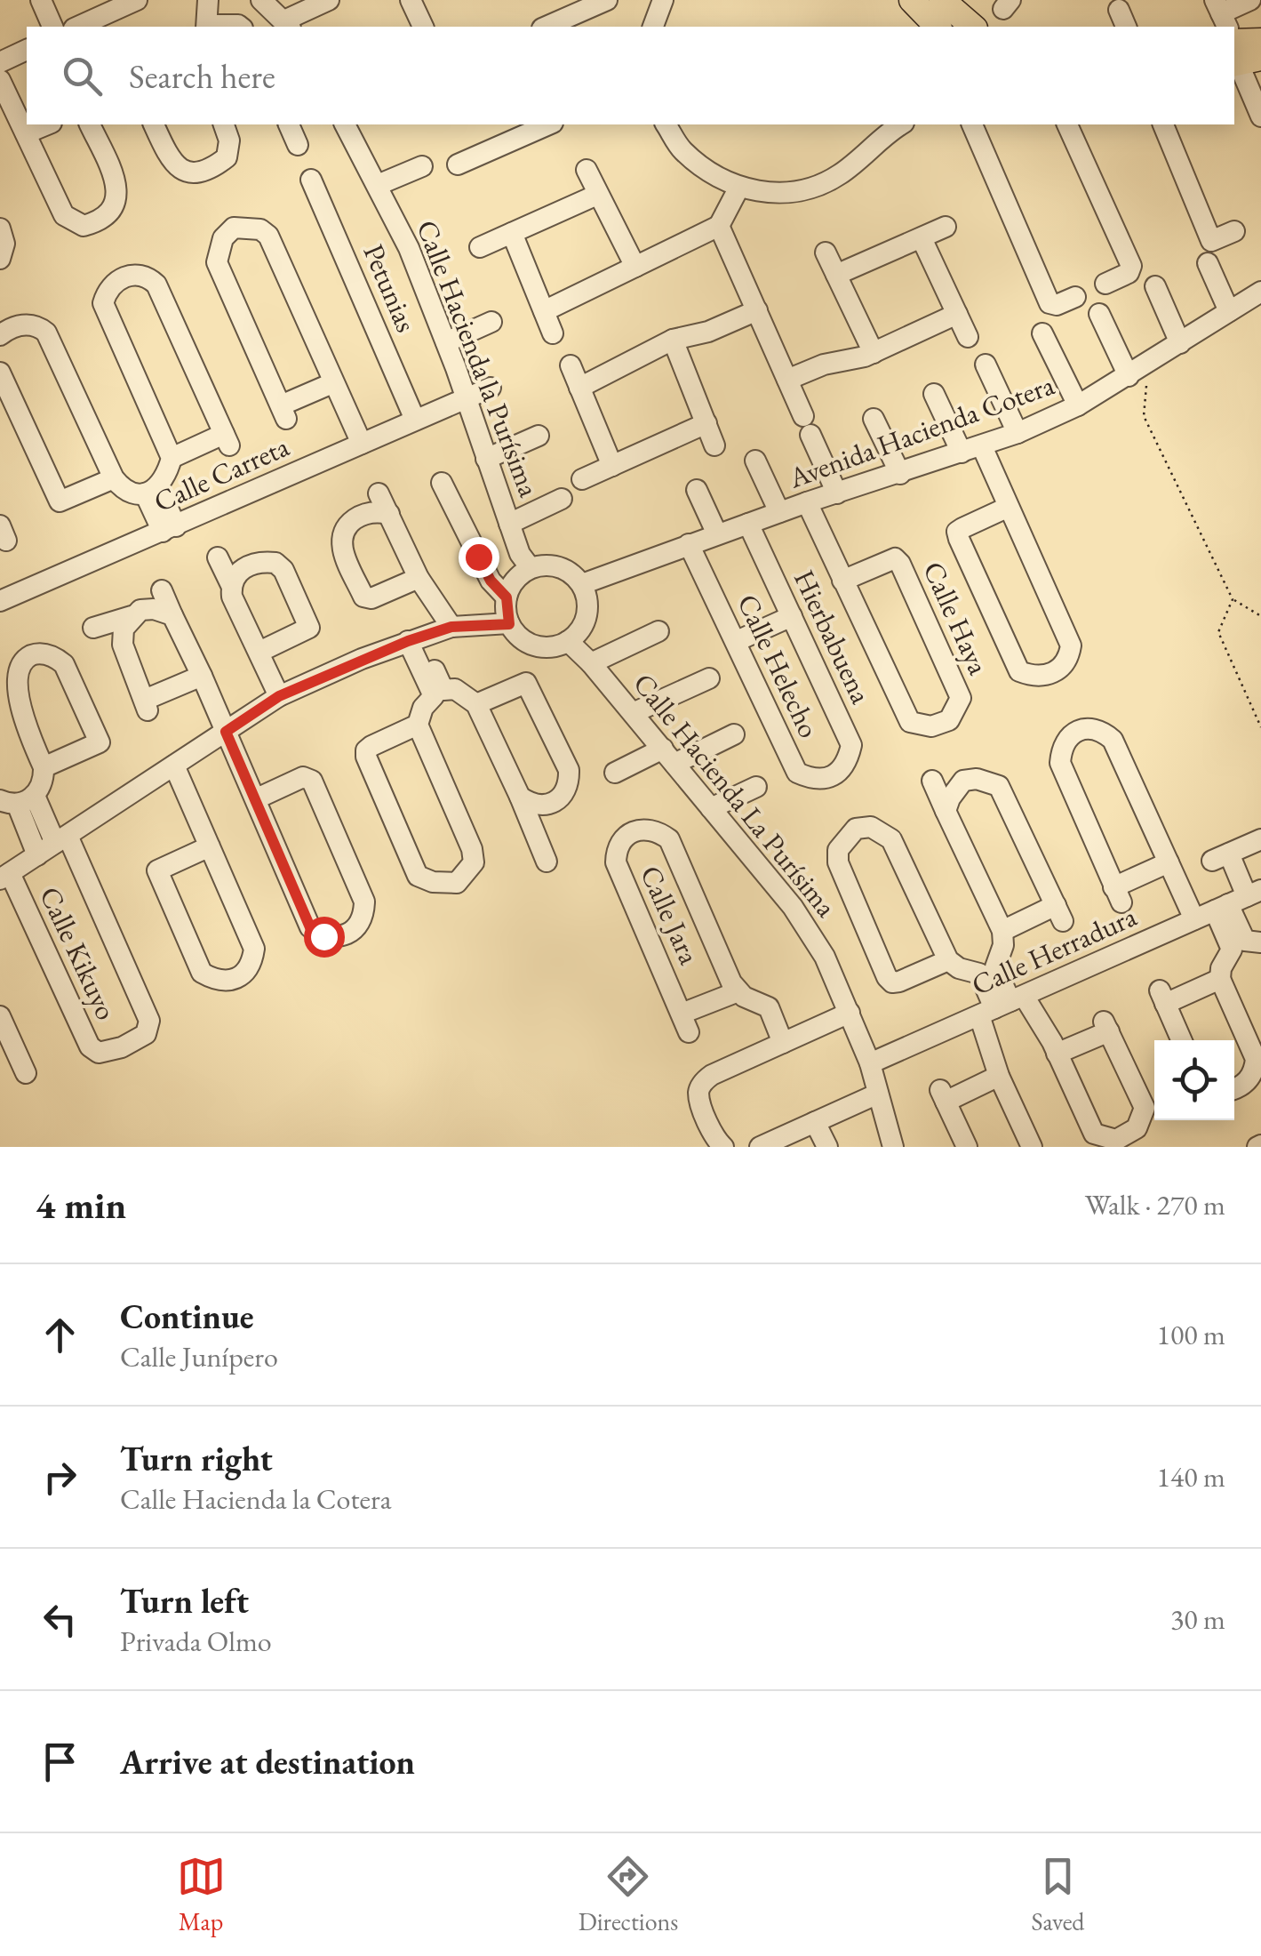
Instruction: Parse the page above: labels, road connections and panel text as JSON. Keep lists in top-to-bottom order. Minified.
{"streets":{"street":["Petunias","Calle Hacienda la Purísima","Avenida Hacienda Cotera","Calle Carreta","Calle Haya","Hierbabuena","Calle Helecho","Calle Hacienda La Purísima","Calle Jara","Calle Herradura","Calle Kikuyo"]},"crossings":[["Petunias","Calle Carreta"],["Calle Hacienda la Purísima","Avenida Hacienda Cotera"],["Calle Hacienda la Purísima","Calle Carreta"],["Calle Hacienda la Purísima","Calle Hacienda La Purísima"],["Avenida Hacienda Cotera","Hierbabuena"],["Avenida Hacienda Cotera","Calle Helecho"],["Avenida Hacienda Cotera","Calle Hacienda La Purísima"],["Hierbabuena","Calle Helecho"],["Calle Hacienda La Purísima","Calle Herradura"]],"page":{"search":"Search here","heading":["4 min","Walk · 270 m"],"list":[["Continue","Calle Junípero","100 m"],["Turn right","Calle Hacienda la Cotera","140 m"],["Turn left","Privada Olmo","30 m"],"Arrive at destination"],"nav":["Map","Directions","Saved"]}}
